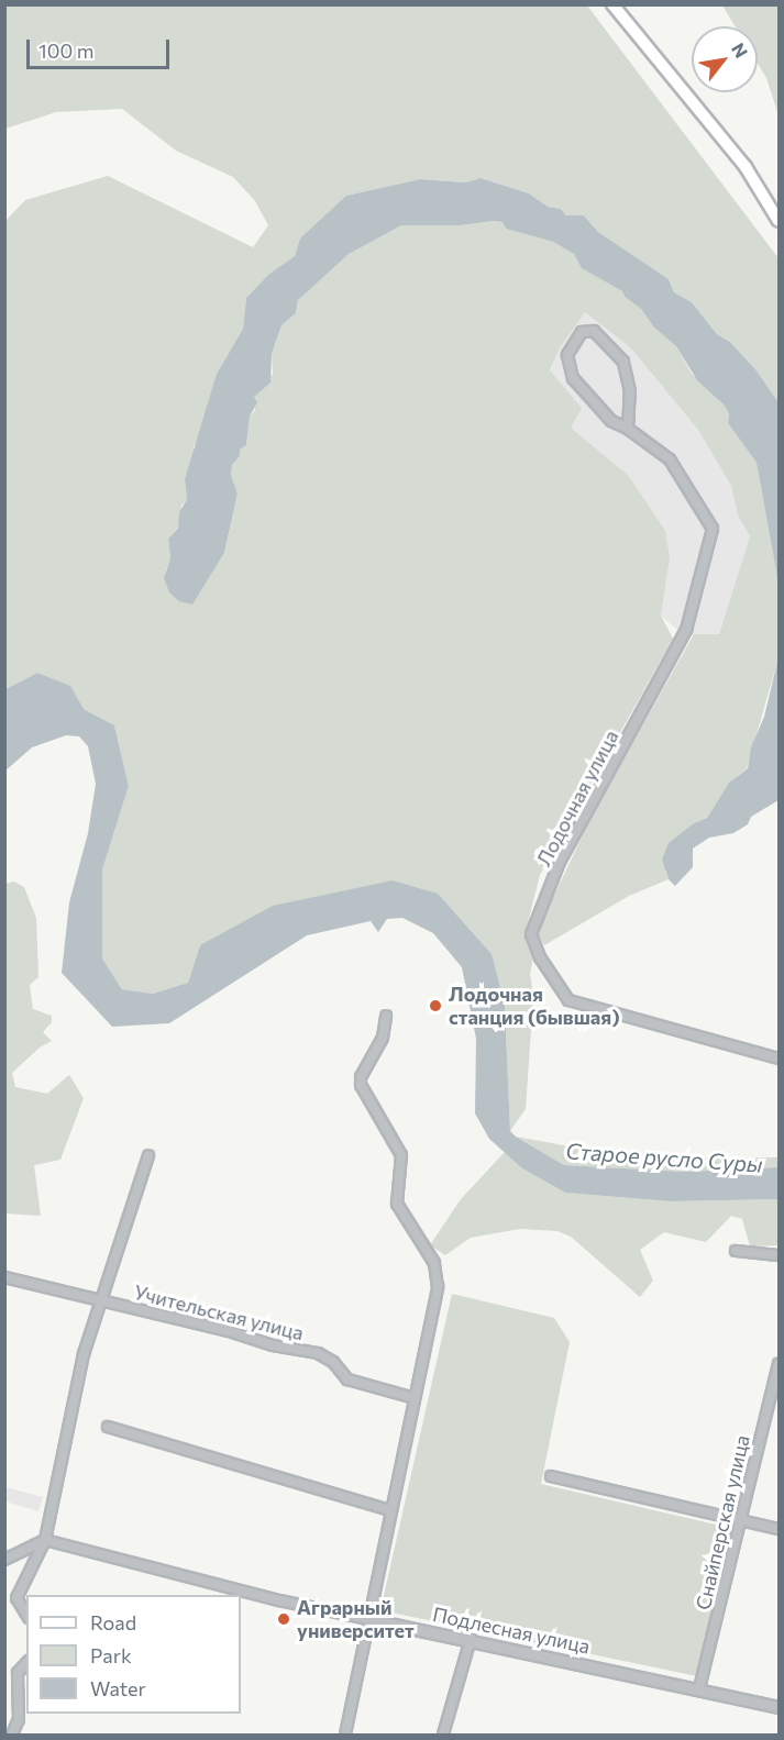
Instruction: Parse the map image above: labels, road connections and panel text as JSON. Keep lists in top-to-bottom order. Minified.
{"streets":{"street":["Лодочная улица","Учительская улица","Снайперская улица","Подлесная улица"]},"crossings":[["Снайперская улица","Подлесная улица"]],"water":["Старое русло Суры"],"places":["Лодочная станция (бывшая)","Аграрный университет"],"legend":["Road","Park","Water"],"scale_bar":"100 m","north":"top right"}
